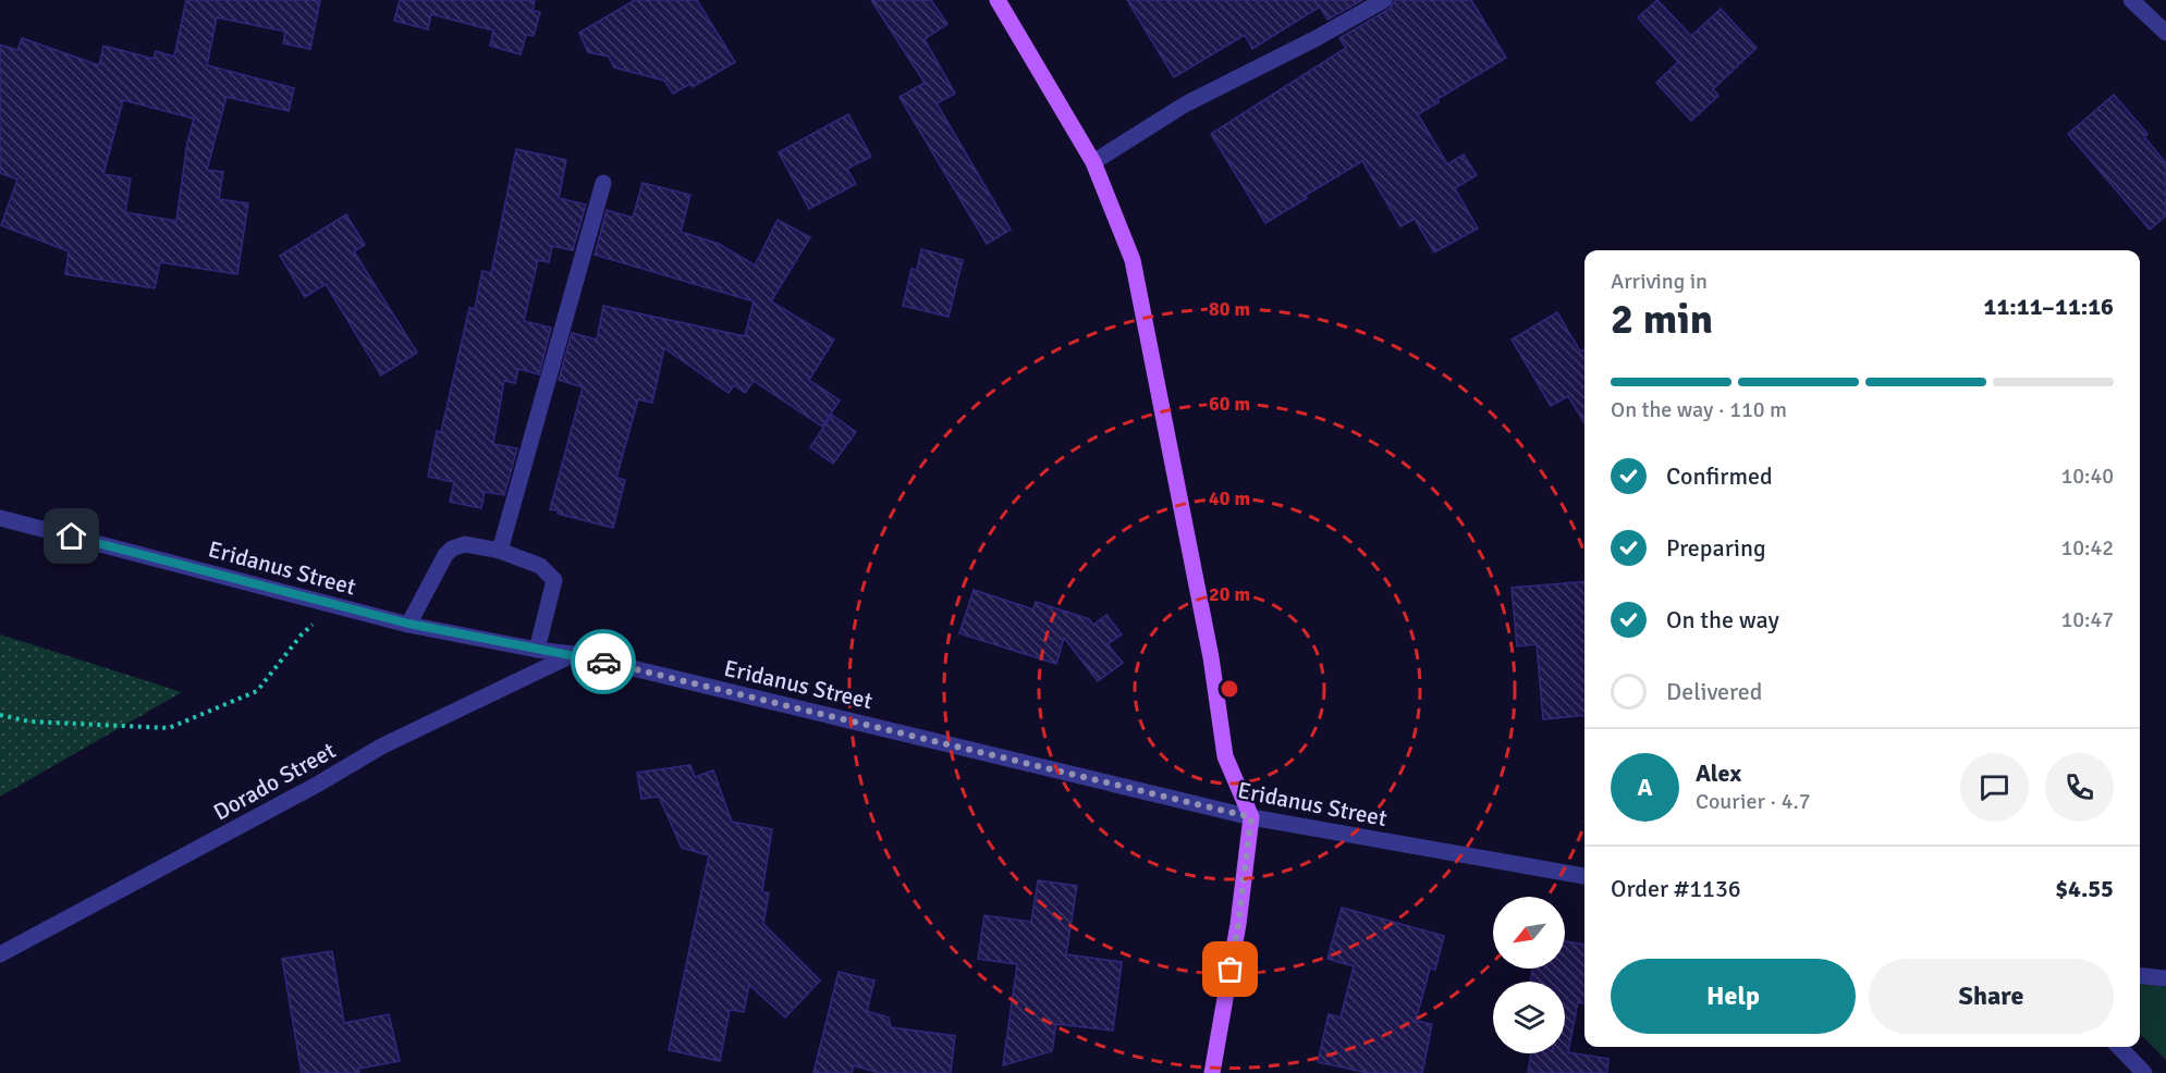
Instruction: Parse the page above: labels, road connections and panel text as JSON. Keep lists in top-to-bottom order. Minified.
{"streets":{"street":["Eridanus Street","Dorado Street"]},"crossings":[["Eridanus Street","Dorado Street"]],"north":"bottom left","page":{"heading":["2 min","Arriving in","11:11–11:16"],"panel":["Alex","Courier · 4.7","Order #1136","$4.55"],"bar":"On the way · 110 m","list":[["Confirmed","10:40"],["Preparing","10:42"],["On the way","10:47"],"Delivered"],"round":"A","buttons":["Help","Share"]},"rings":["80 m","60 m","40 m","20 m"]}
